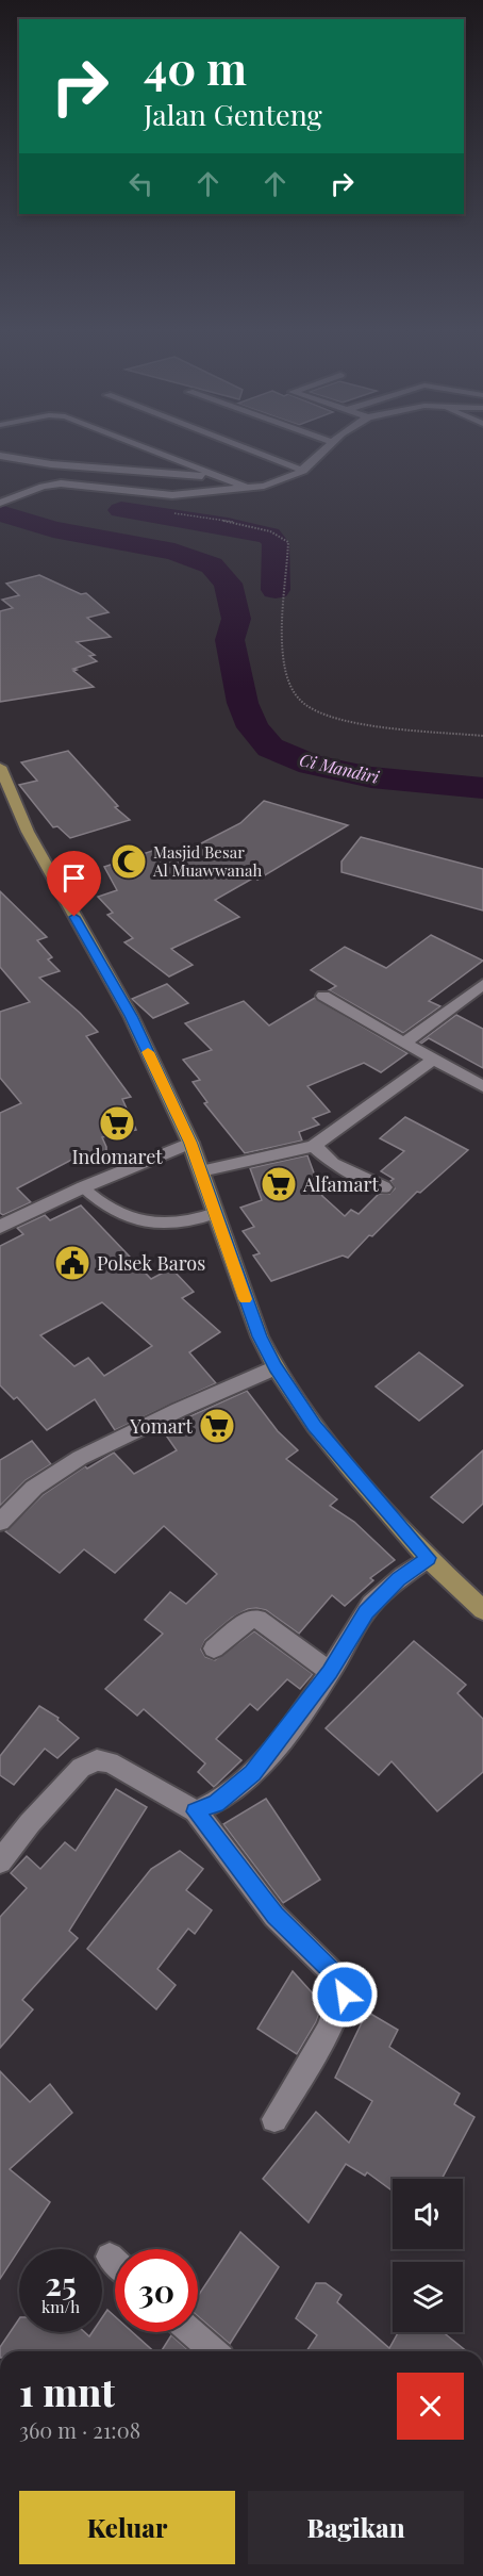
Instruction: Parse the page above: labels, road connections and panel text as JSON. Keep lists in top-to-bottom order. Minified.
{"water":["Ci Mandiri"],"places":{"mosque":["Masjid Besar Al Muawwanah"],"supermarket":["Indomaret","Alfamart","Yomart"],"public building":["Polsek Baros"]},"page":{"turn":["40 m","Jalan Genteng"],"speed":"25 km/h","limit":"30","heading":["1 mnt","360 m · 21:08"],"buttons":["Keluar","Bagikan"]}}
